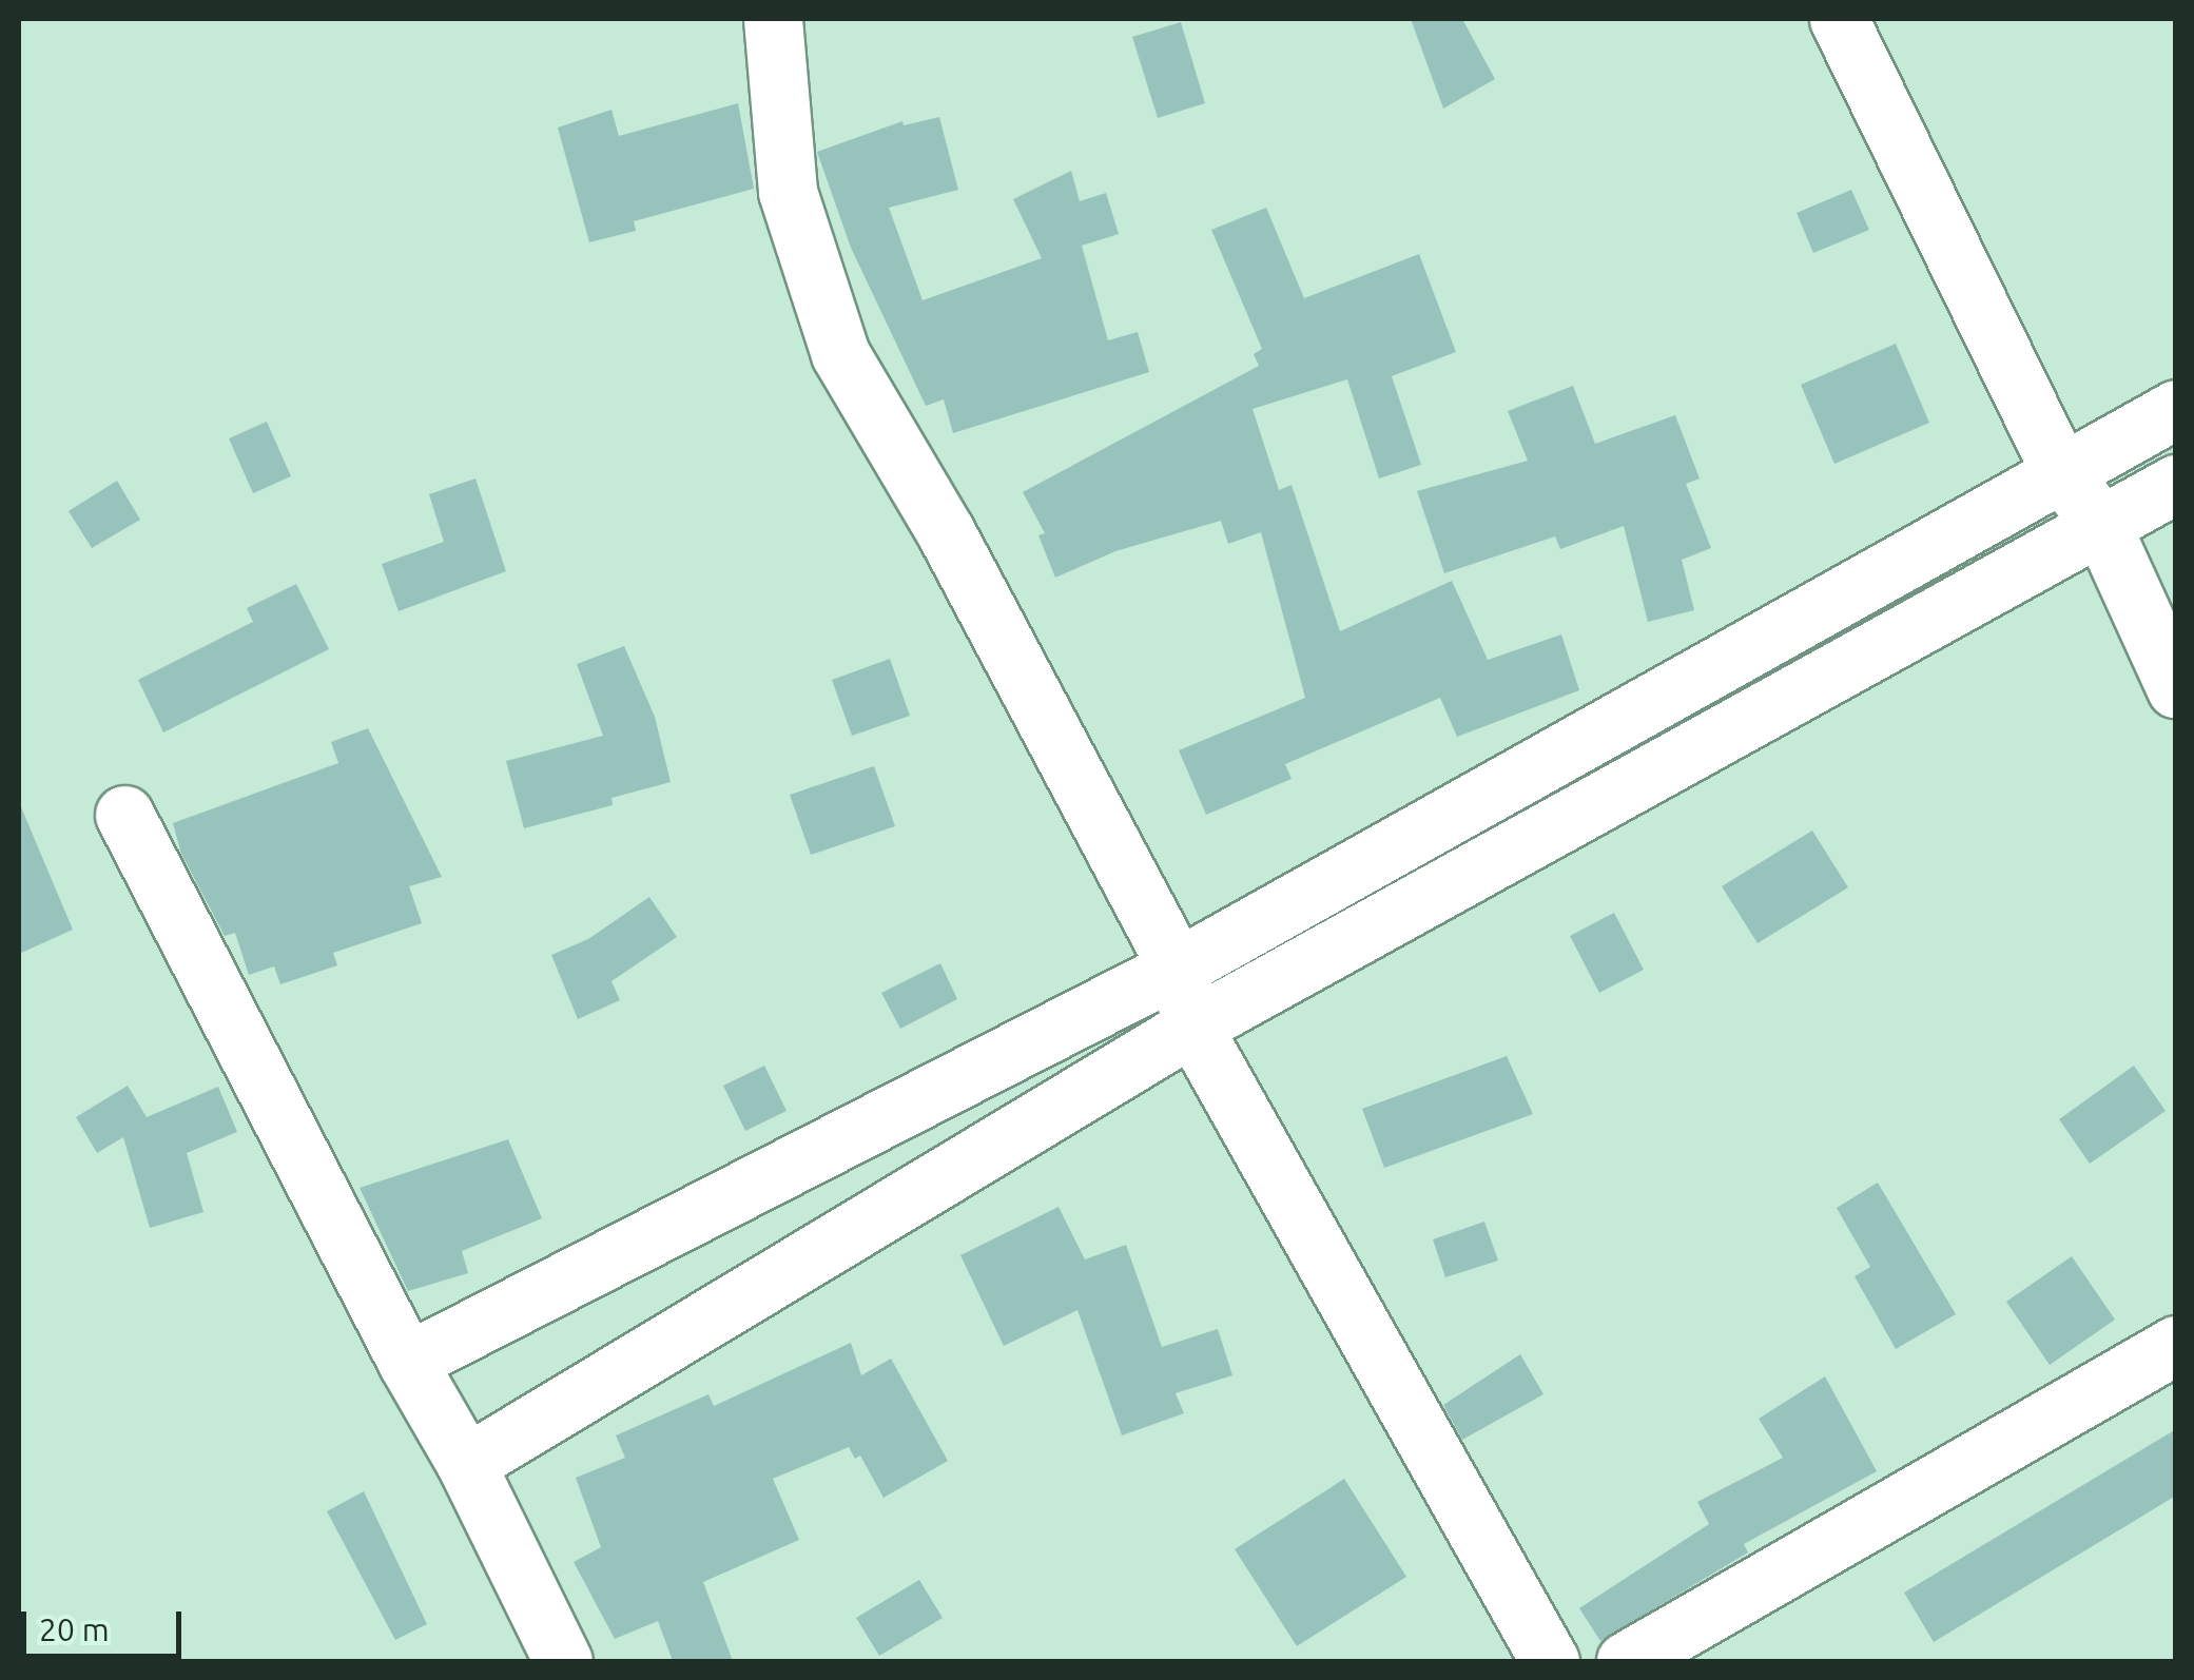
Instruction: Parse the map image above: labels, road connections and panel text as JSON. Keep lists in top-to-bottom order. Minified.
{"scale_bar":"20 m"}
